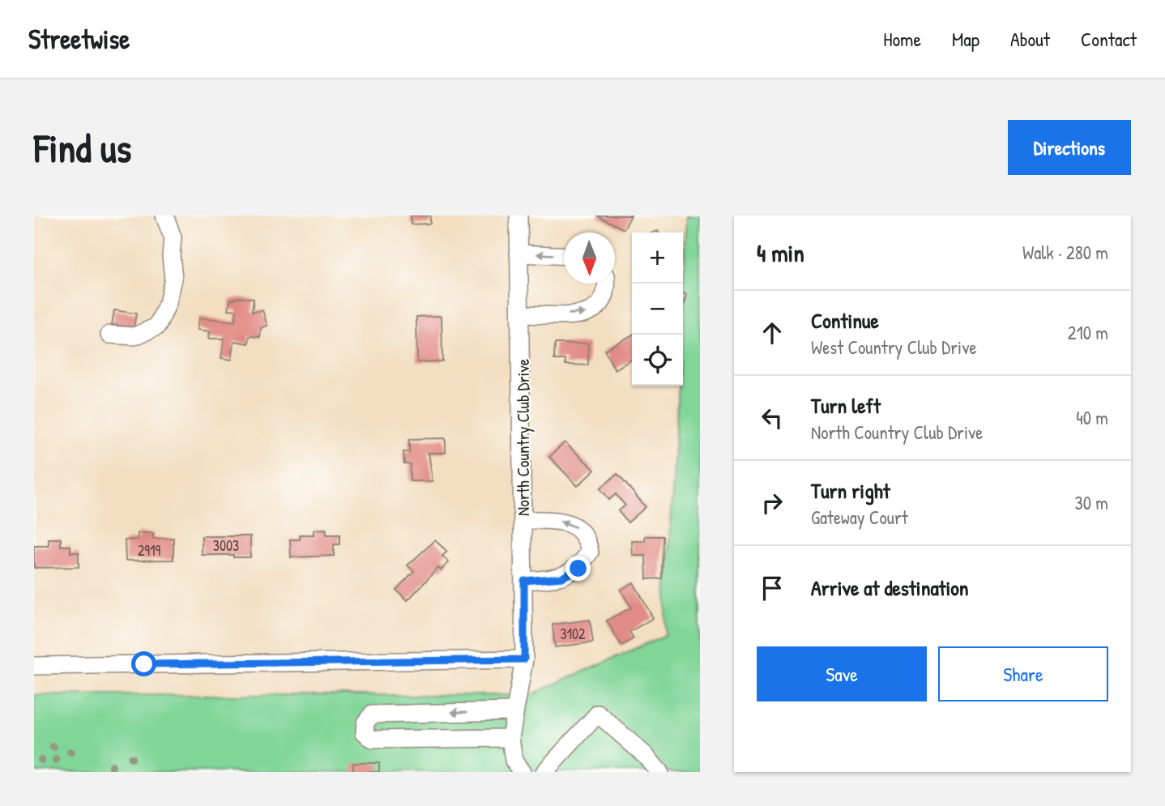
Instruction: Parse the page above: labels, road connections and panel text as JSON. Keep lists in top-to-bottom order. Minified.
{"streets":{"street":["North Country Club Drive"]},"house_numbers":["3003","2919","3102"],"north":"bottom","page":{"header":"Streetwise","nav":["Home","Map","About","Contact"],"buttons":["Directions",["Save","Share"]],"title":"Find us","heading":["4 min","Walk · 280 m"],"map_buttons":["+","−"],"list":[["Continue","West Country Club Drive","210 m"],["Turn left","North Country Club Drive","40 m"],["Turn right","Gateway Court","30 m"],"Arrive at destination"]}}
